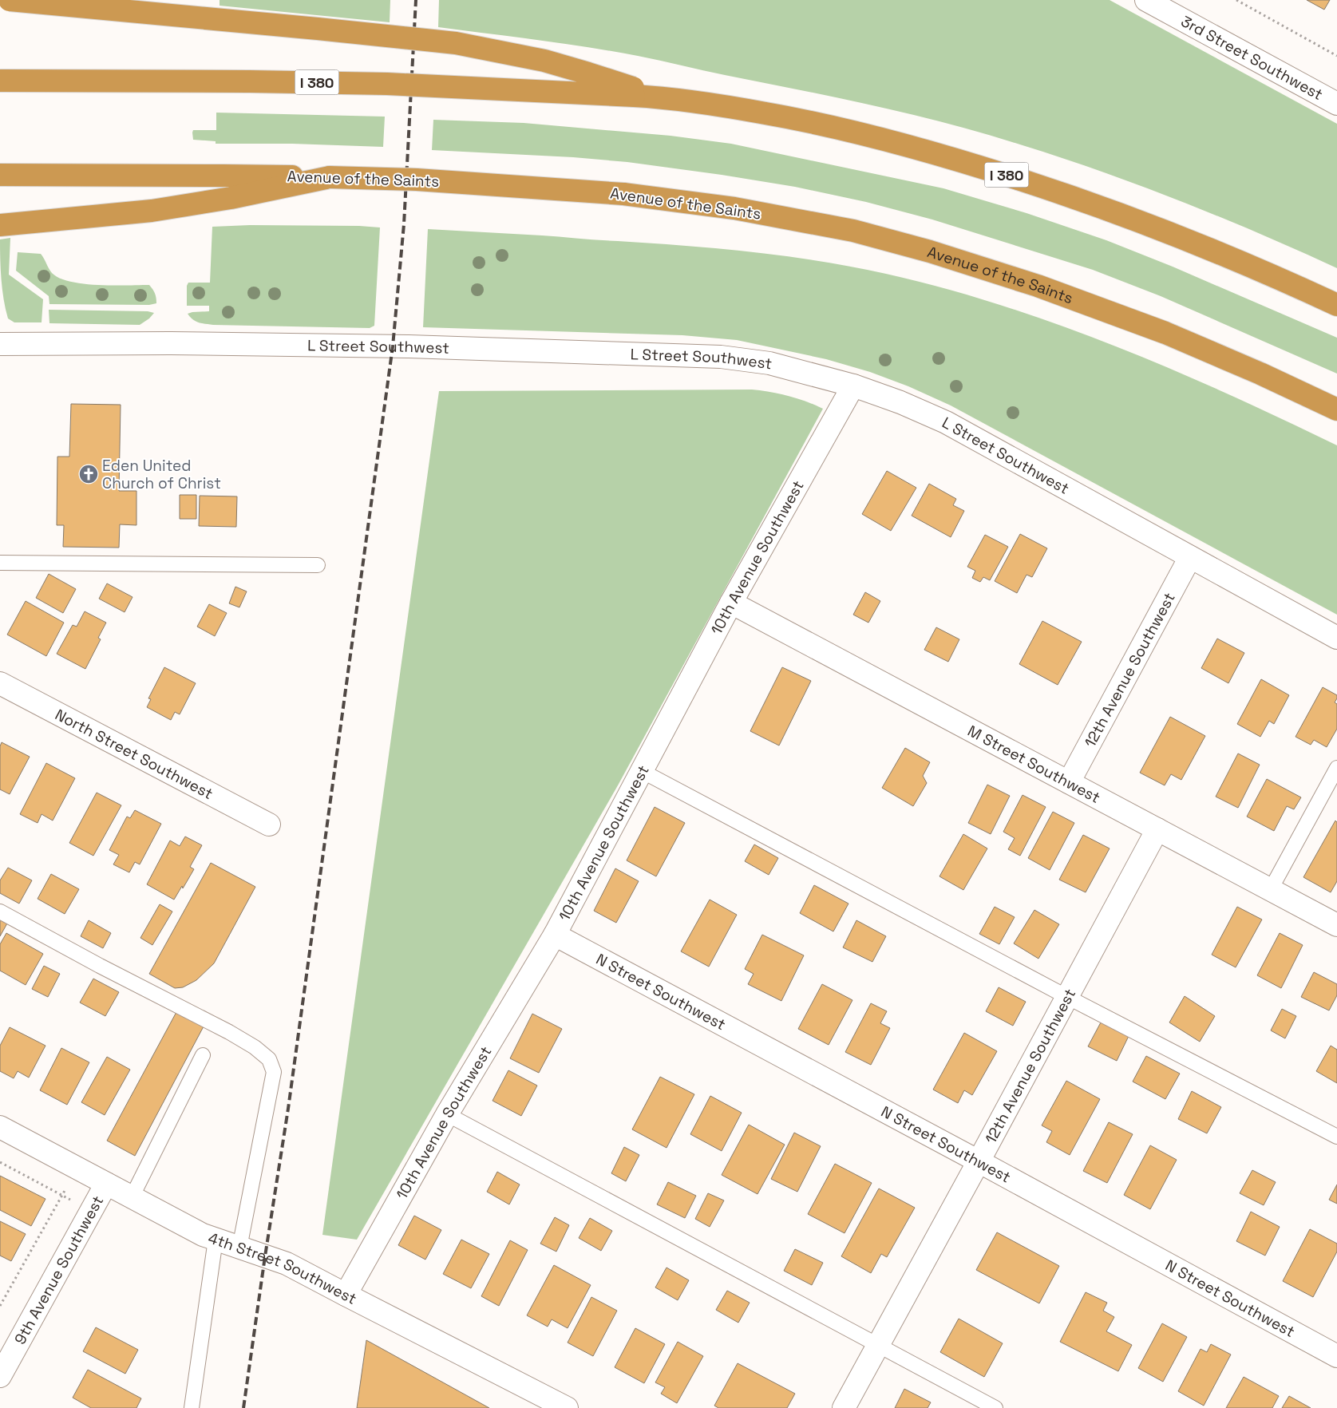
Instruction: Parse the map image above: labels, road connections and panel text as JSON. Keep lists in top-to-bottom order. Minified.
{"streets":{"highway":["I 380","Avenue of the Saints"],"street":["3rd Street Southwest","L Street Southwest","10th Avenue Southwest","12th Avenue Southwest","North Street Southwest","M Street Southwest","N Street Southwest","9th Avenue Southwest","4th Street Southwest"]},"crossings":[["L Street Southwest","10th Avenue Southwest"],["L Street Southwest","12th Avenue Southwest"],["10th Avenue Southwest","M Street Southwest"],["10th Avenue Southwest","N Street Southwest"],["10th Avenue Southwest","4th Street Southwest"],["12th Avenue Southwest","M Street Southwest"],["12th Avenue Southwest","N Street Southwest"],["9th Avenue Southwest","4th Street Southwest"]],"places":{"church":["Eden United Church of Christ"]}}
